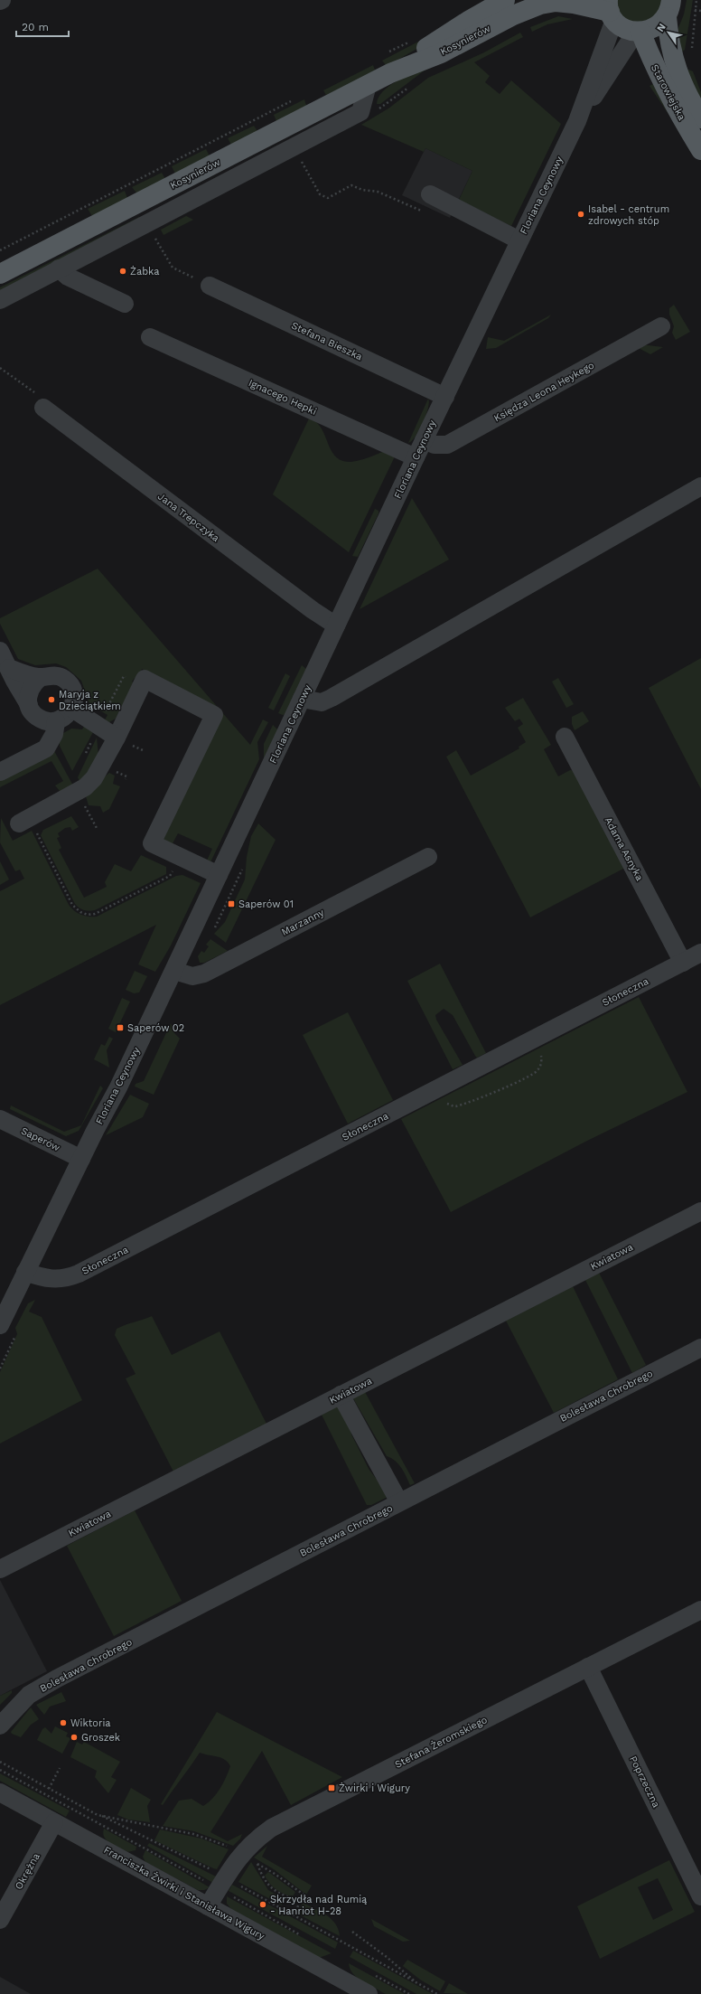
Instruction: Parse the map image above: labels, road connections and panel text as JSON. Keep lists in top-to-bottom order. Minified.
{"streets":{"main road":["Kosynierów","Starowiejska"],"street":["Floriana Ceynowy","Stefana Bieszka","Księdza Leona Heykego","Ignacego Hepki","Jana Trepczyka","Adama Asnyka","Marzanny","Słoneczna","Saperów","Kwiatowa","Bolesława Chrobrego","Stefana Żeromskiego","Poprzeczna","Okrężna","Franciszka Żwirki i Stanisława Wigury"]},"crossings":[["Kosynierów","Starowiejska"],["Kosynierów","Floriana Ceynowy"],["Starowiejska","Floriana Ceynowy"],["Floriana Ceynowy","Stefana Bieszka"],["Floriana Ceynowy","Księdza Leona Heykego"],["Floriana Ceynowy","Ignacego Hepki"],["Floriana Ceynowy","Jana Trepczyka"],["Floriana Ceynowy","Marzanny"],["Floriana Ceynowy","Słoneczna"],["Floriana Ceynowy","Saperów"],["Adama Asnyka","Słoneczna"],["Stefana Żeromskiego","Poprzeczna"],["Stefana Żeromskiego","Franciszka Żwirki i Stanisława Wigury"],["Okrężna","Franciszka Żwirki i Stanisława Wigury"]],"places":{"other":["Isabel - centrum zdrowych stóp","Żabka","Maryja z Dzieciątkiem","Wiktoria","Groszek","Skrzydła nad Rumią - Hanriot H-28"],"transit":["Saperów 01","Saperów 02","Żwirki i Wigury"]},"scale_bar":"20 m","north":"top left"}
